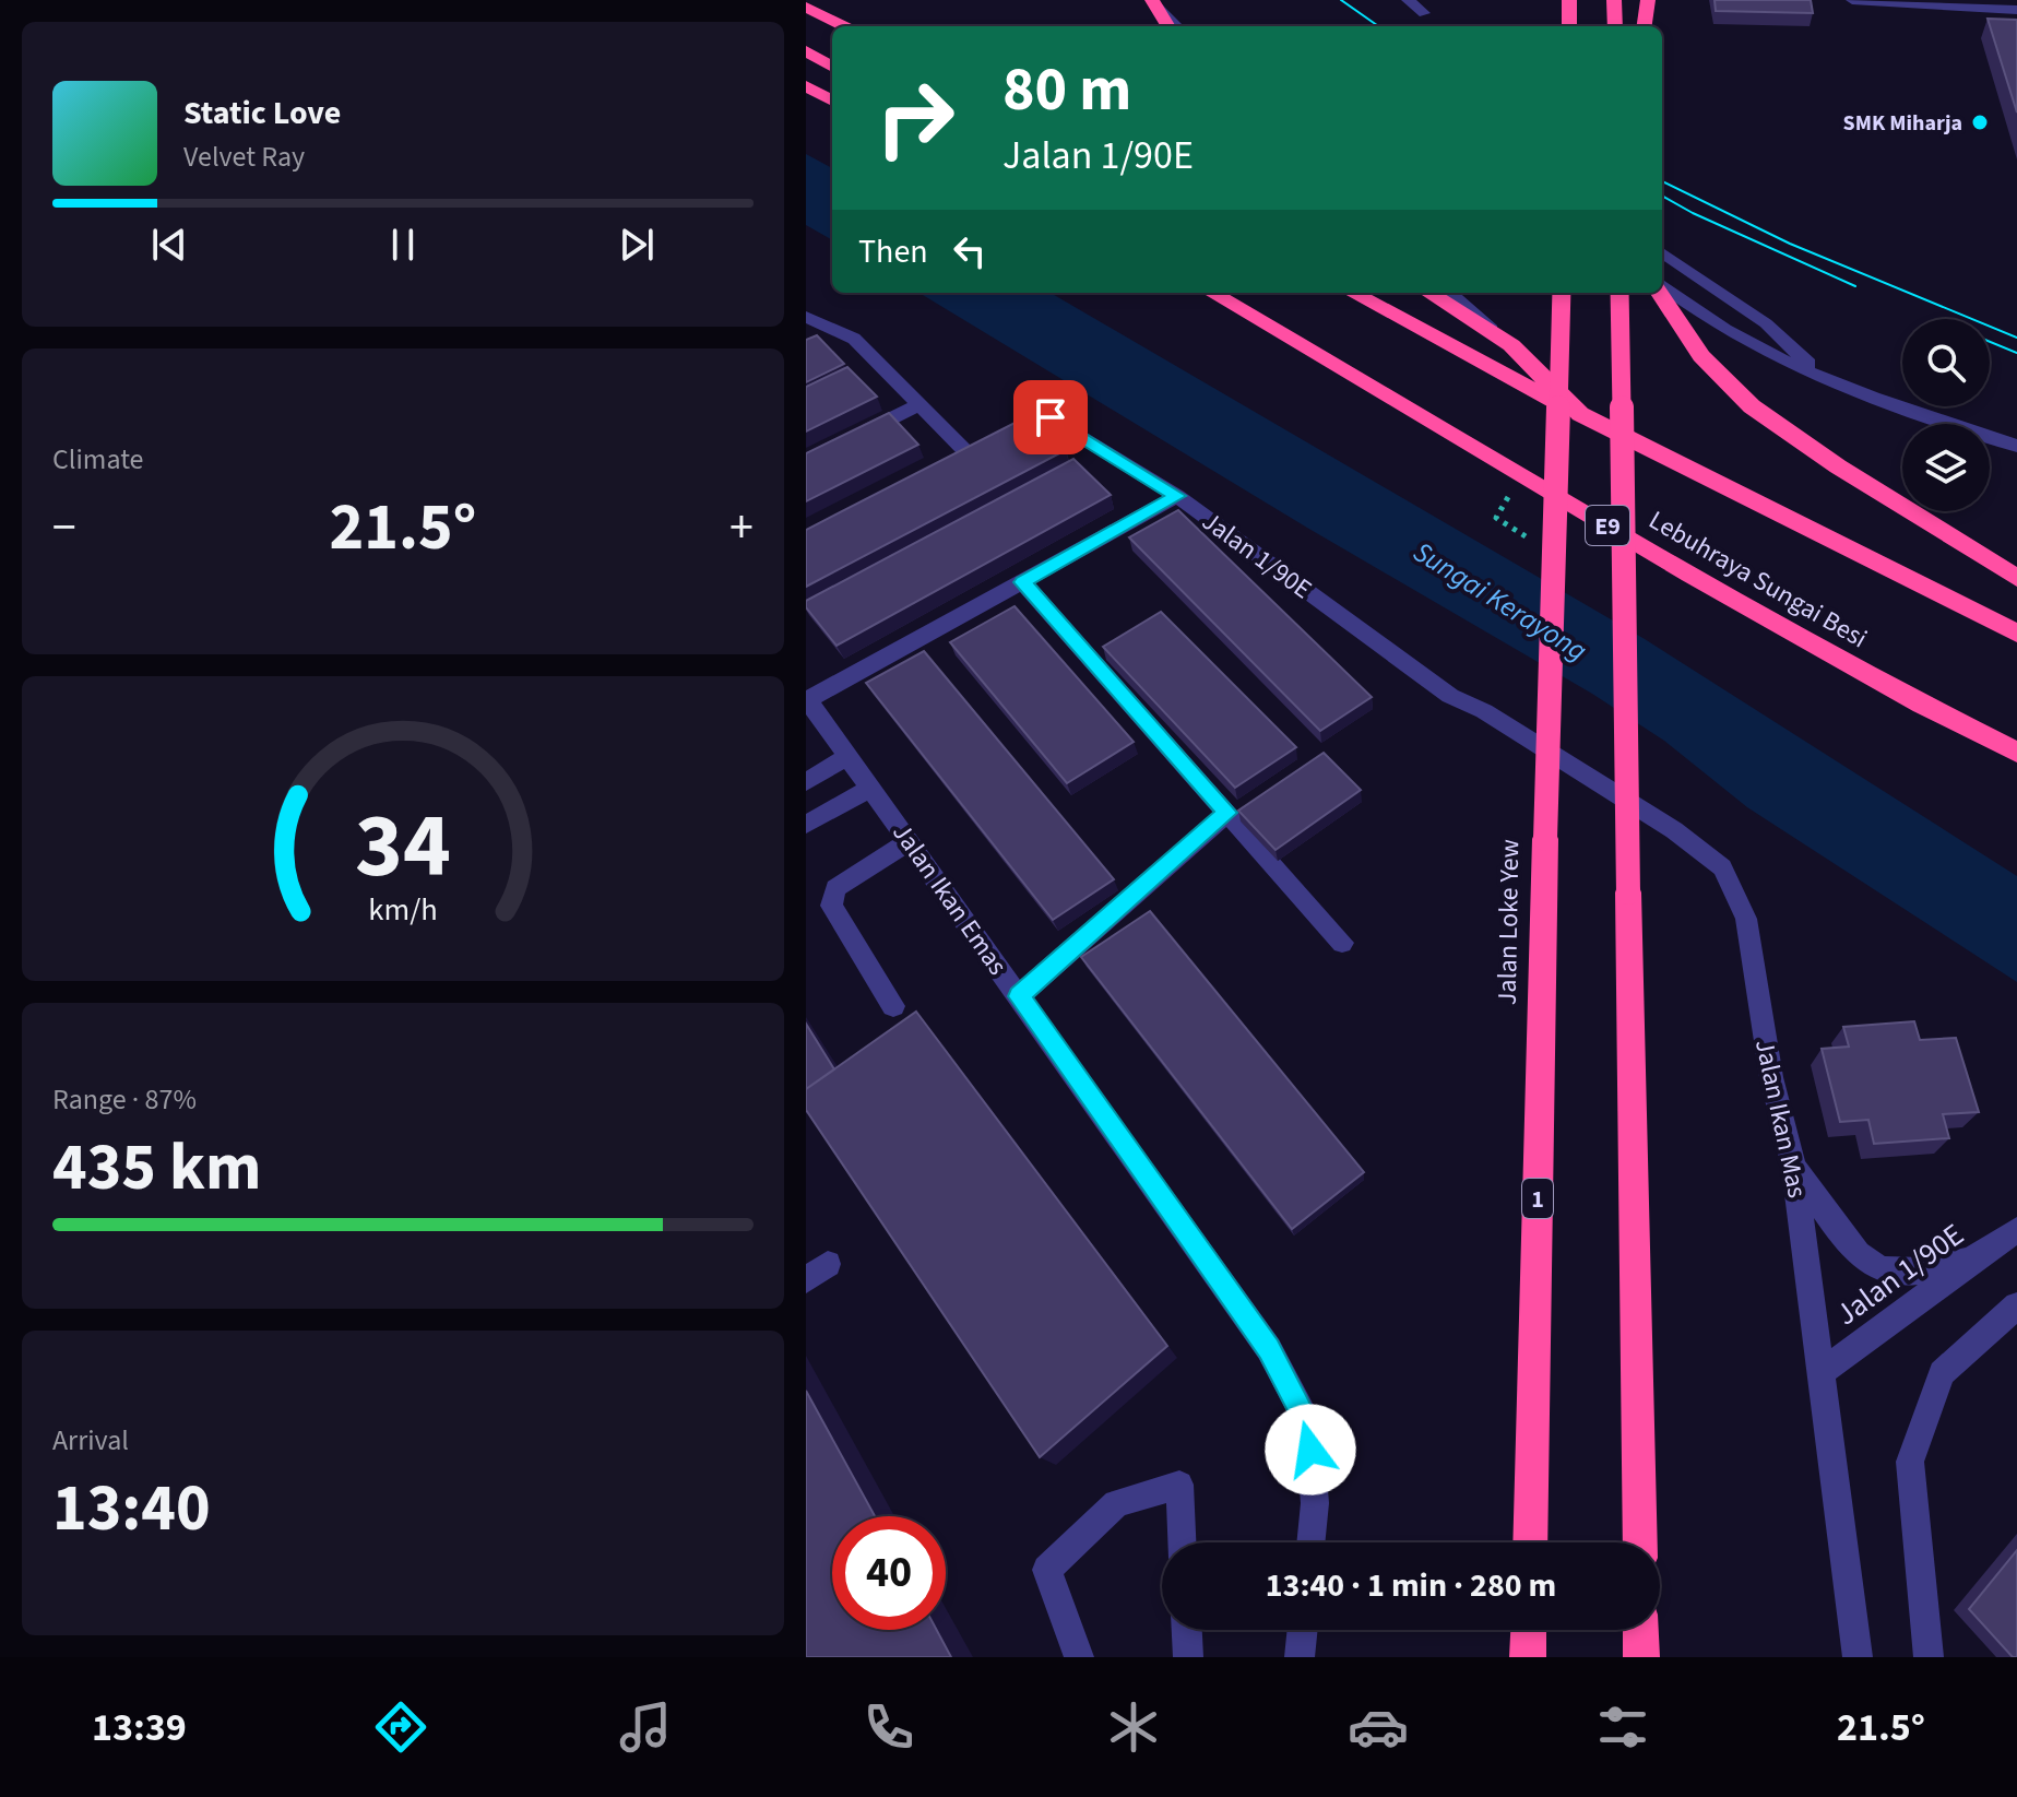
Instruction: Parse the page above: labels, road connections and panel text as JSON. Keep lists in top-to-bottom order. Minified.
{"streets":{"highway":["E9","Lebuhraya Sungai Besi","Jalan Loke Yew","1"],"street":["Jalan 1/90E","Jalan Ikan Emas","Jalan Ikan Mas"]},"crossings":[["Jalan 1/90E","Jalan Ikan Emas"],["Jalan 1/90E","Jalan Ikan Mas"]],"water":["Sungai Kerayong"],"places":["SMK Miharja"],"page":{"turn":["80 m","Jalan 1/90E"],"song":["Static Love","Velvet Ray"],"then":"Then","tile":["Climate",["Range · 87%","435 km"],["Arrival","13:40"]],"heat":["−","21.5°","+"],"limit":"40","trip":"13:40 · 1 min · 280 m","tabs":["13:39","21.5°"],"gauge":["34","km/h"]}}
